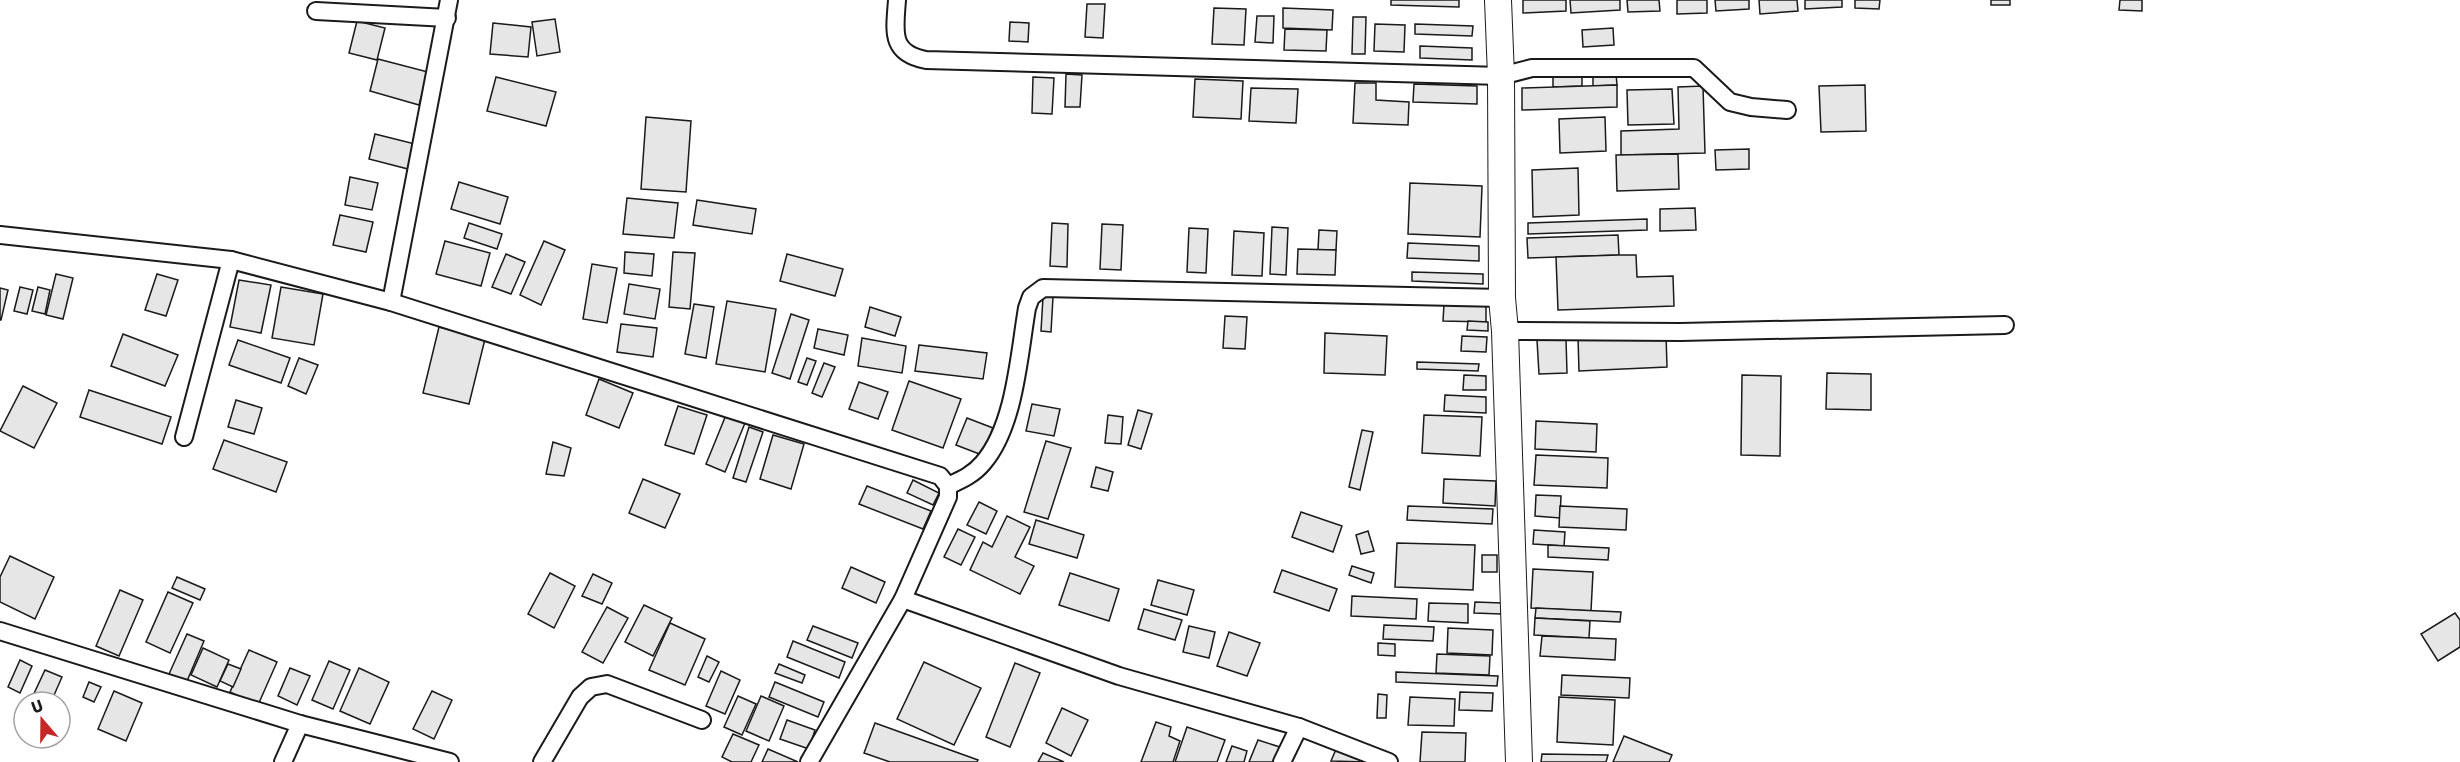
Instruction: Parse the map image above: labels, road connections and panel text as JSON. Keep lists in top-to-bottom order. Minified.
{"north":"top"}
